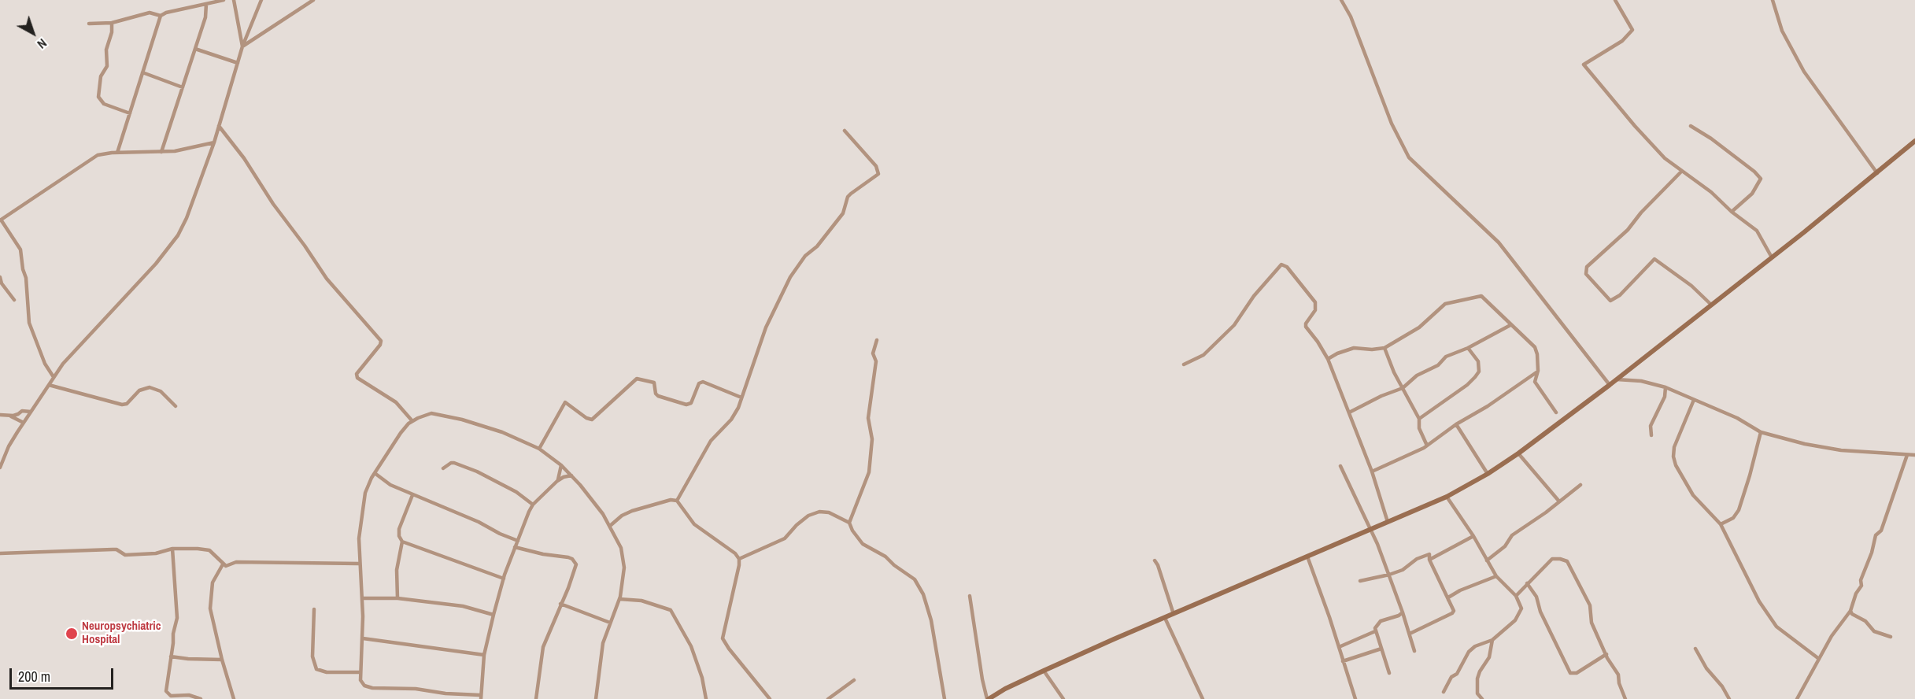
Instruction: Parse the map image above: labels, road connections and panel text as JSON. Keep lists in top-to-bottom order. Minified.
{"places":["Neuropsychiatric Hospital"],"scale_bar":"200 m","north":"bottom right"}
